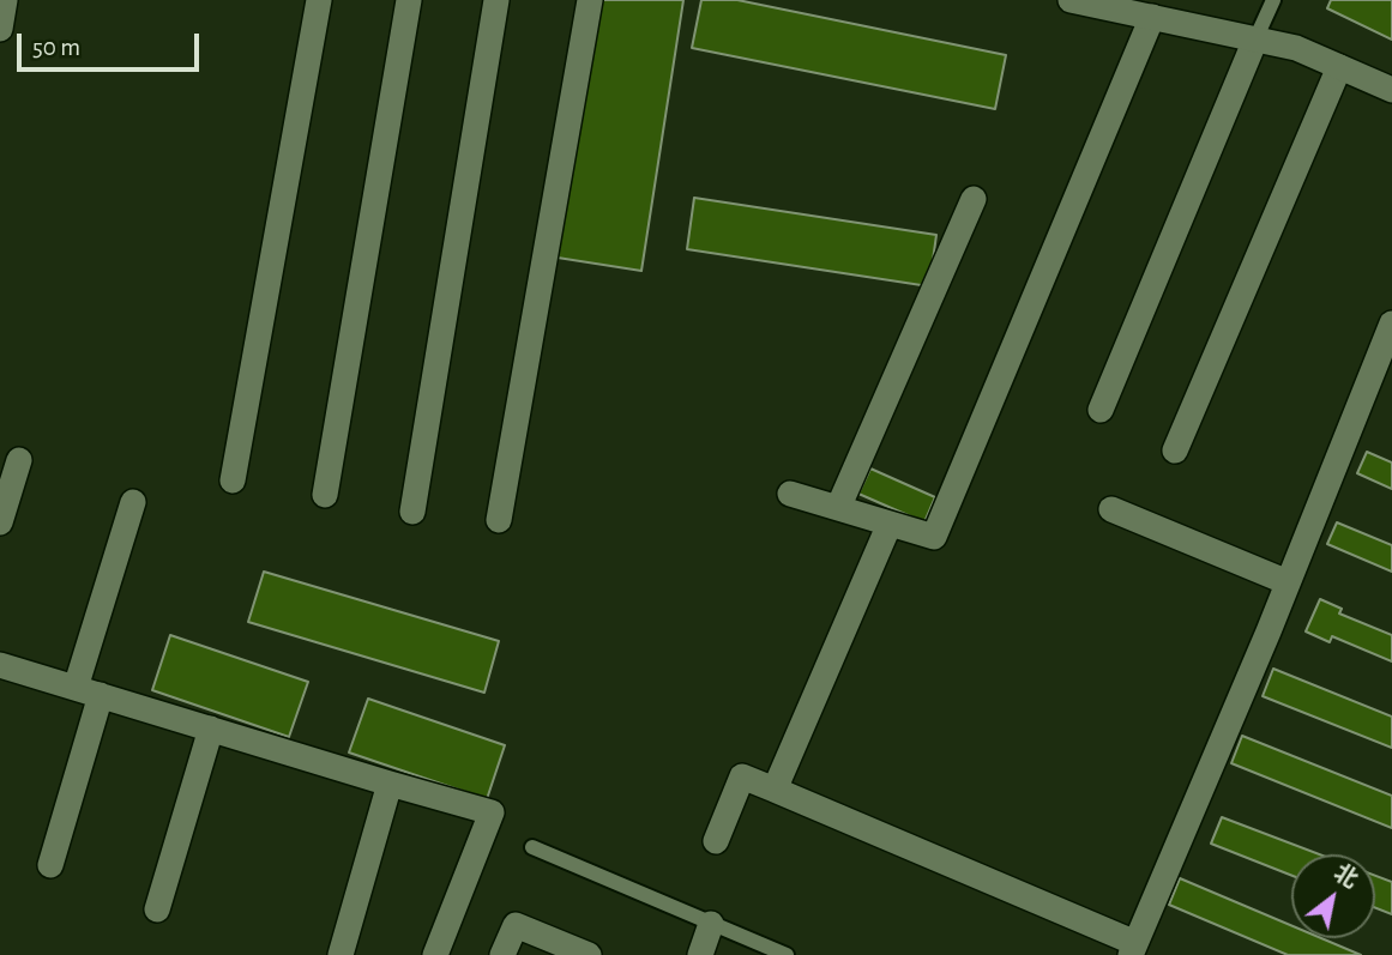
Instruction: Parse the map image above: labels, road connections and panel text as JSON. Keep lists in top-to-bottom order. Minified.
{"scale_bar":"50 m","north":"top right"}
